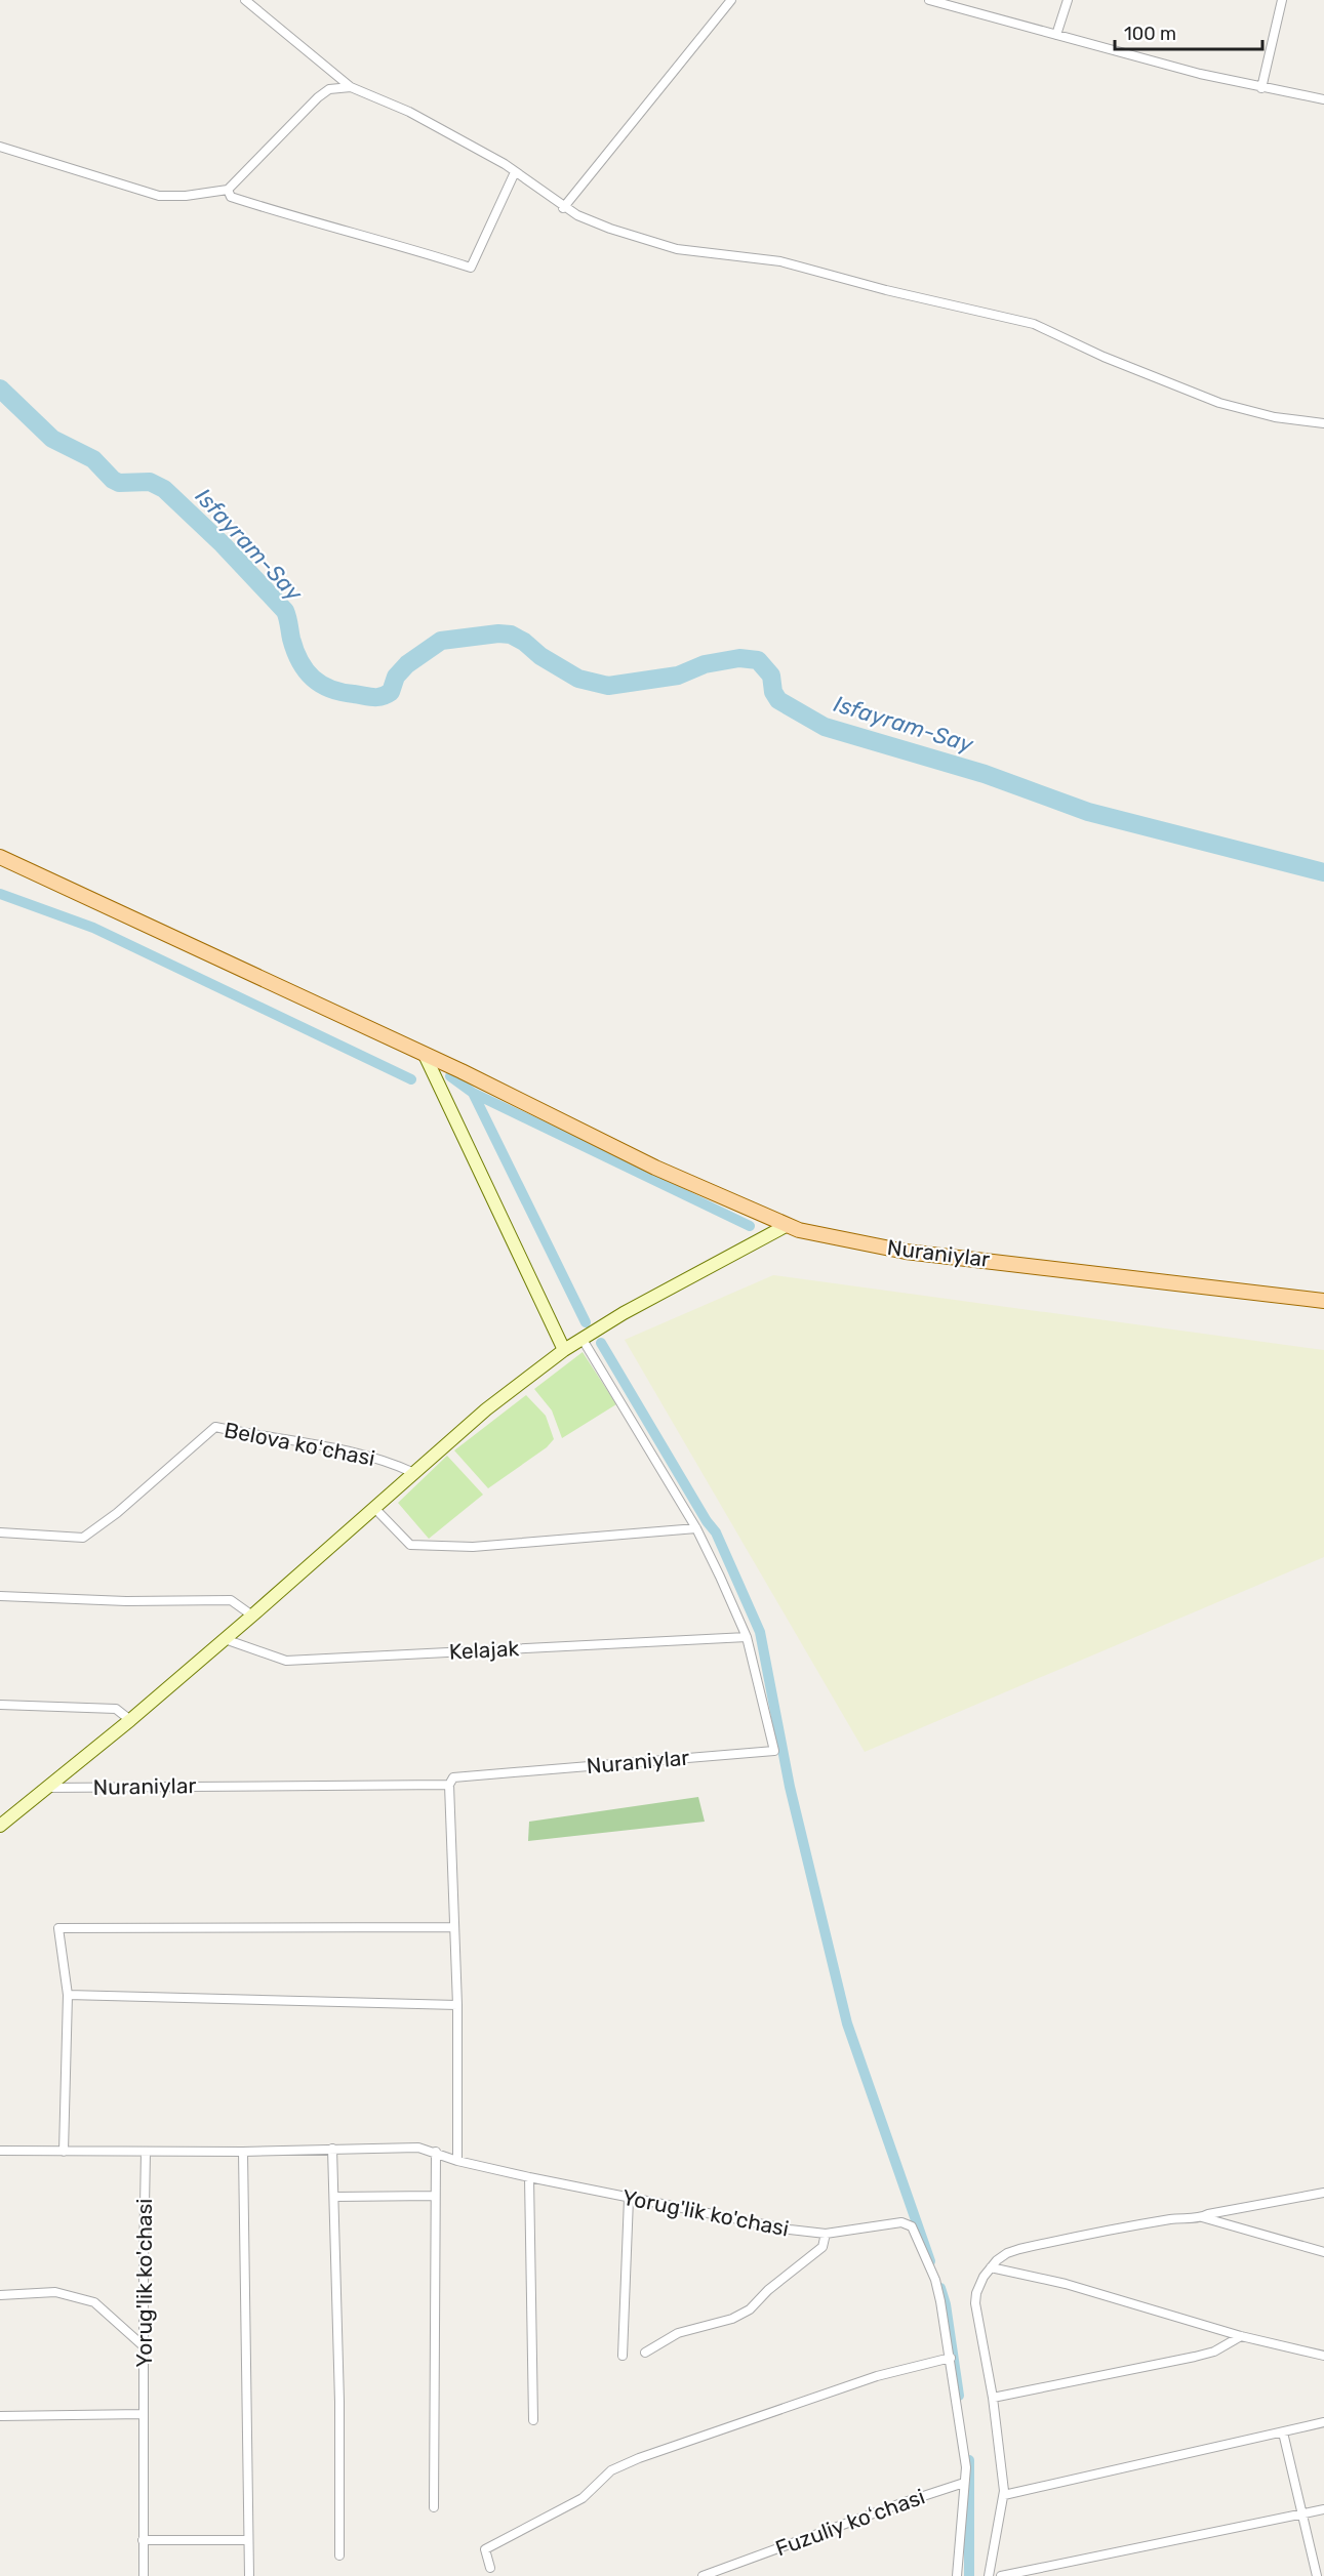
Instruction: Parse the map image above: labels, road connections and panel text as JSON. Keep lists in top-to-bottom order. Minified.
{"streets":{"main road":["Nuraniylar"],"street":["Belova koʻchasi","Kelajak","Yorug'lik ko'chasi","Fuzuliy koʻchasi"]},"crossings":[["Nuraniylar","Belova koʻchasi"],["Nuraniylar","Kelajak"],["Yorug'lik ko'chasi","Fuzuliy koʻchasi"]],"water":["Isfayram-Say"],"scale_bar":"100 m"}
